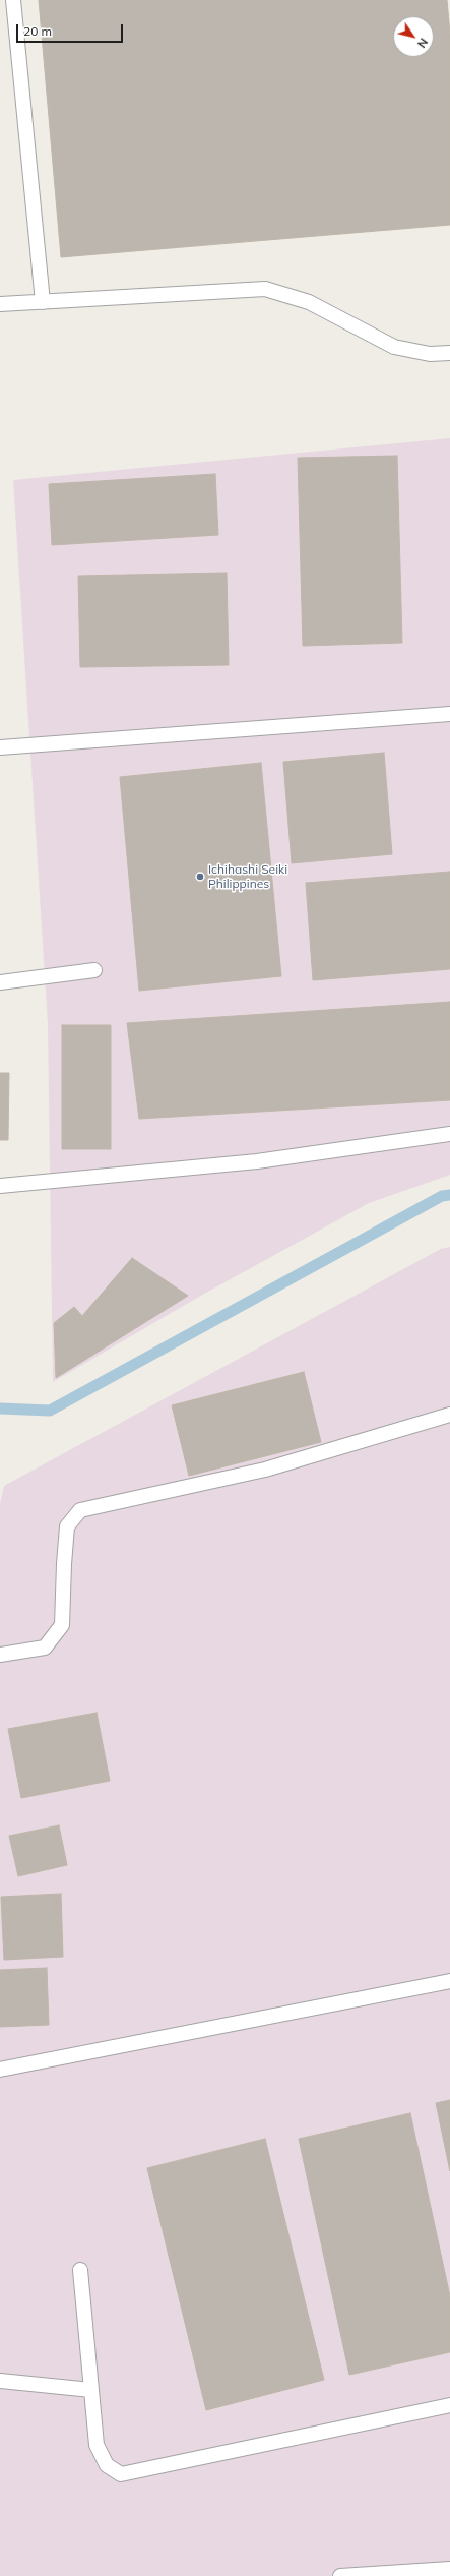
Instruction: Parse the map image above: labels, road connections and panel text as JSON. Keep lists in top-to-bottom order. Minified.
{"places":["Ichihashi Seiki Philippines"],"scale_bar":"20 m","north":"bottom right"}
